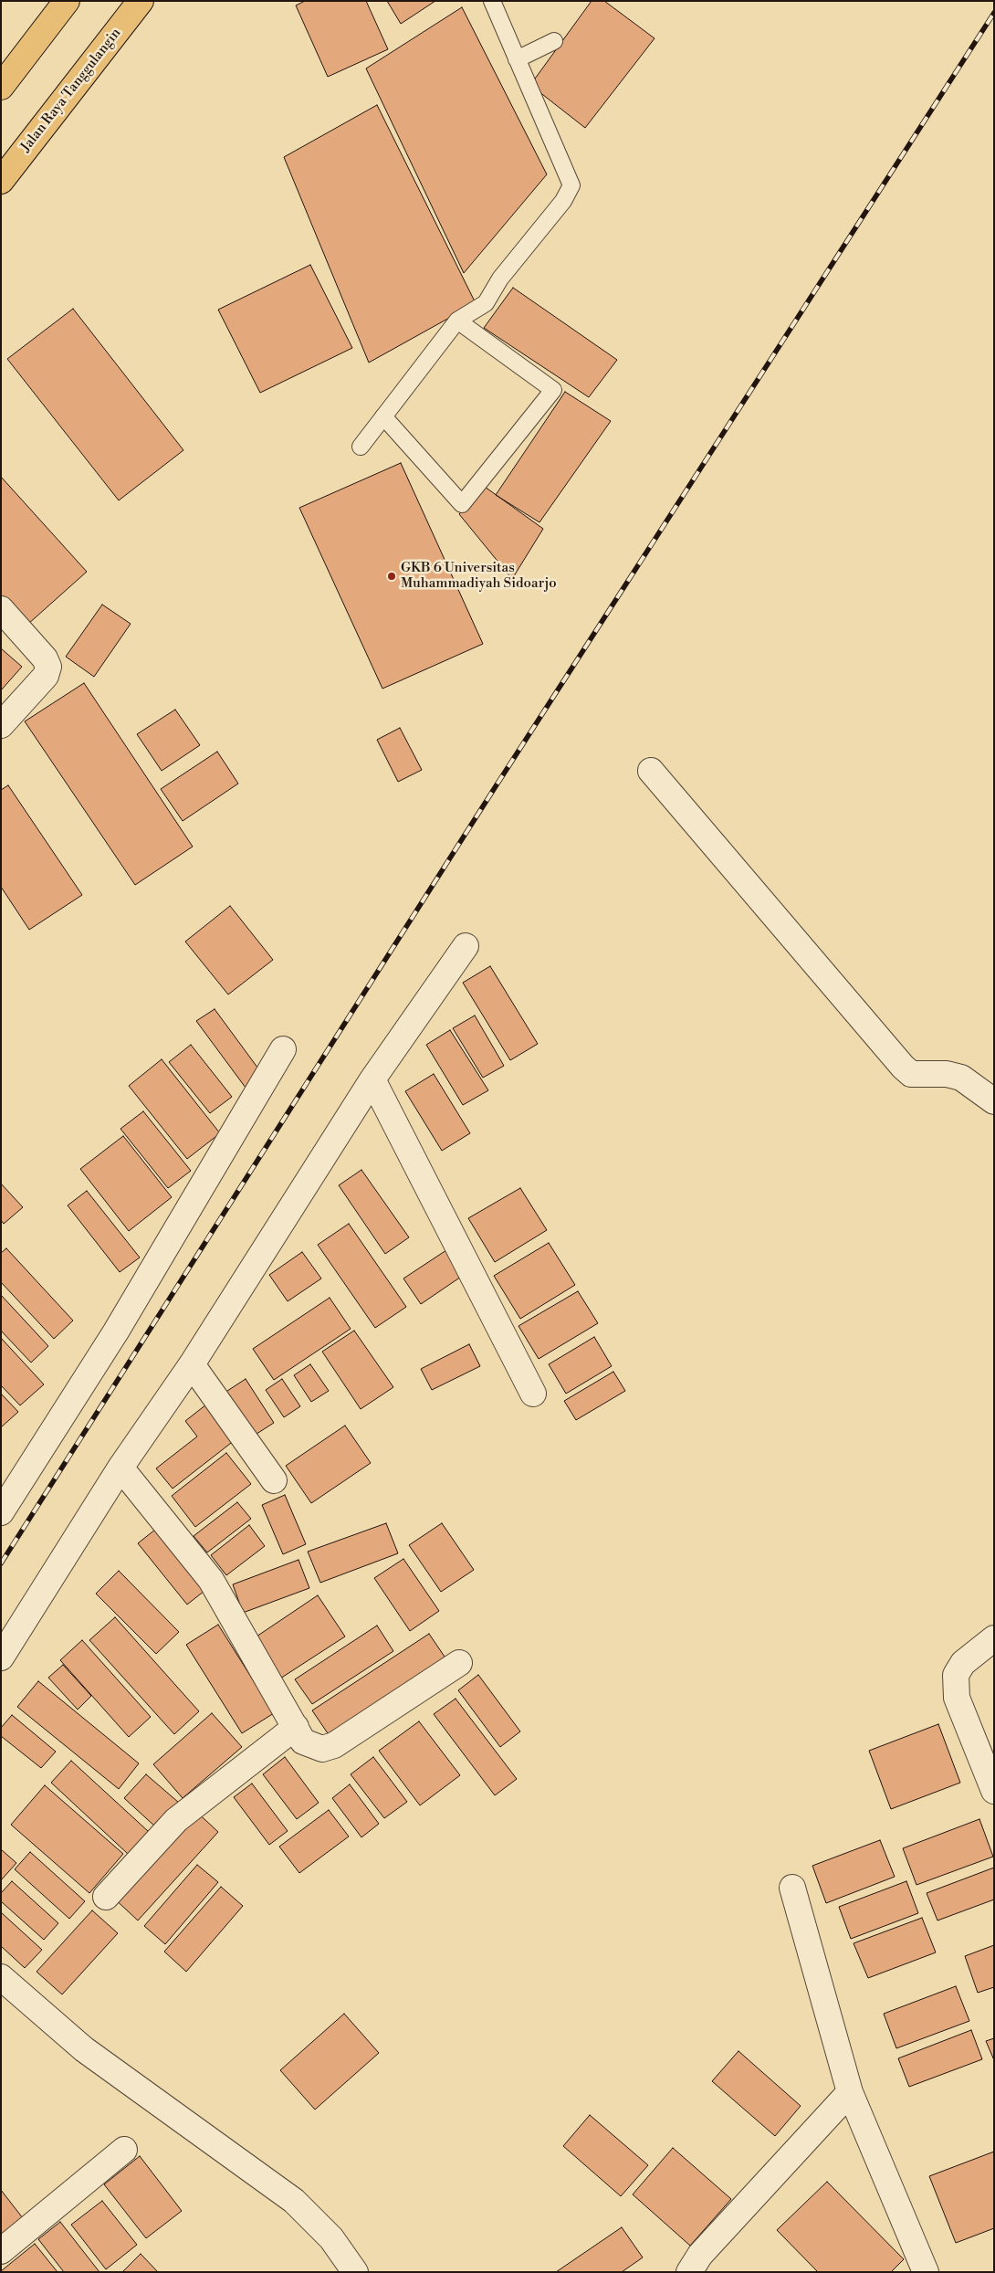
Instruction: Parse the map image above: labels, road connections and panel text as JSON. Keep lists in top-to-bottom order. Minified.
{"streets":{"highway":["Jalan Raya Tanggulangin"]},"places":["GKB 6 Universitas Muhammadiyah Sidoarjo"]}
